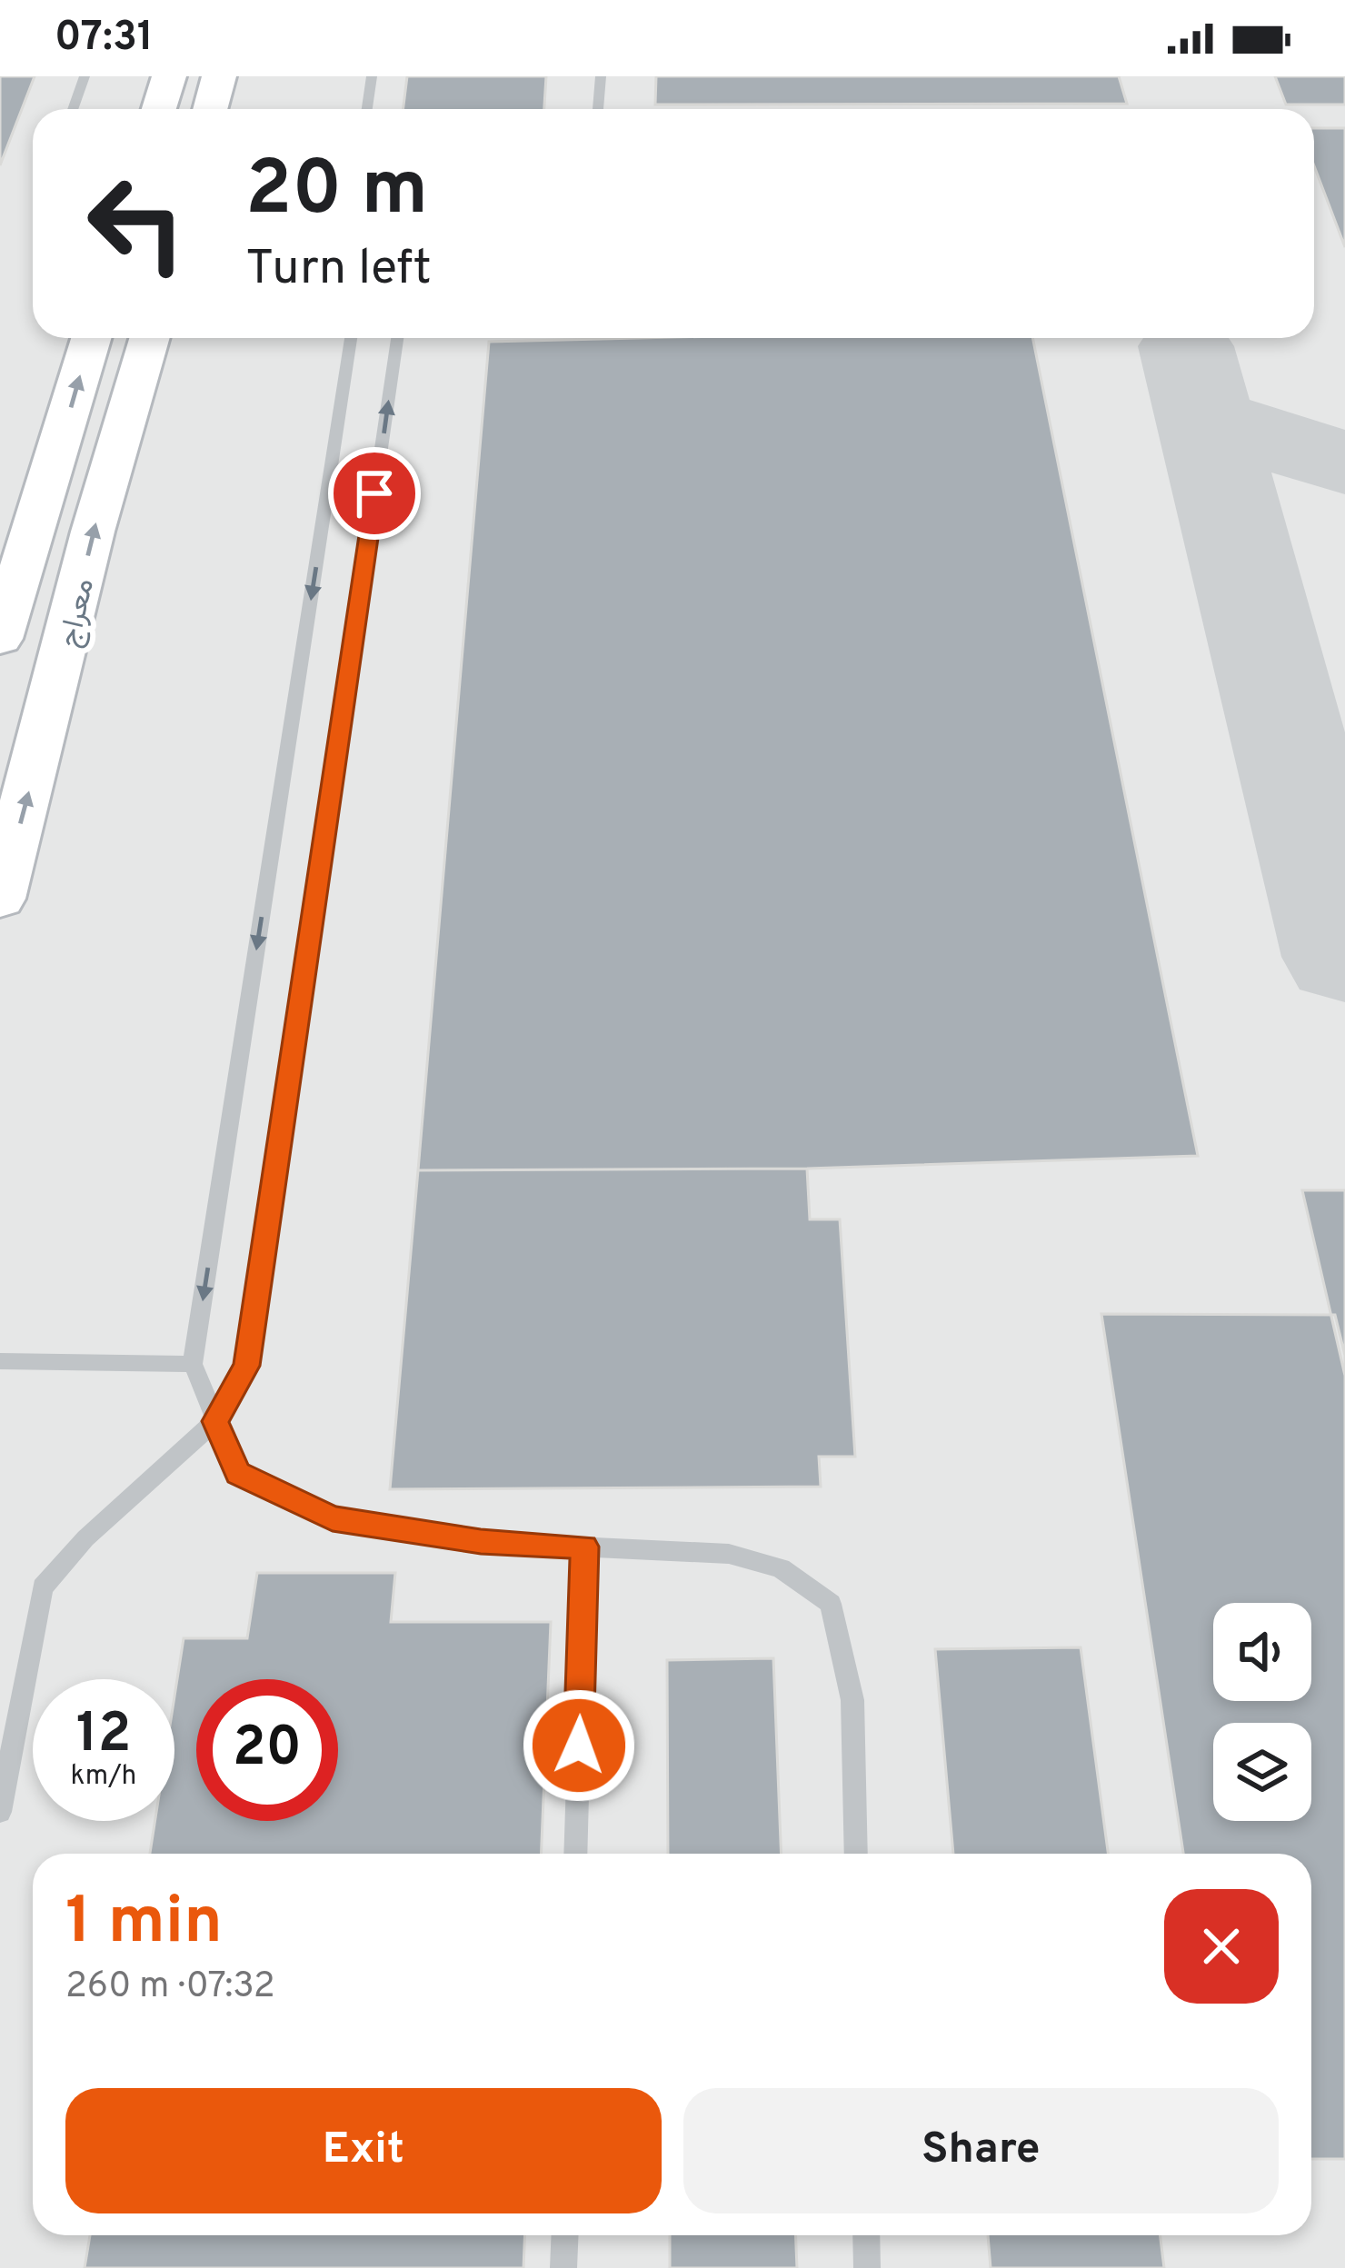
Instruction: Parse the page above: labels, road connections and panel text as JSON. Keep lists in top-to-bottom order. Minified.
{"streets":{"main road":["معراج"]},"one_way":["معراج"],"page":{"status":"07:31","turn":["20 m","Turn left"],"speed":"12 km/h","limit":"20","heading":["1 min","260 m · 07:32"],"buttons":["Exit","Share"]}}
